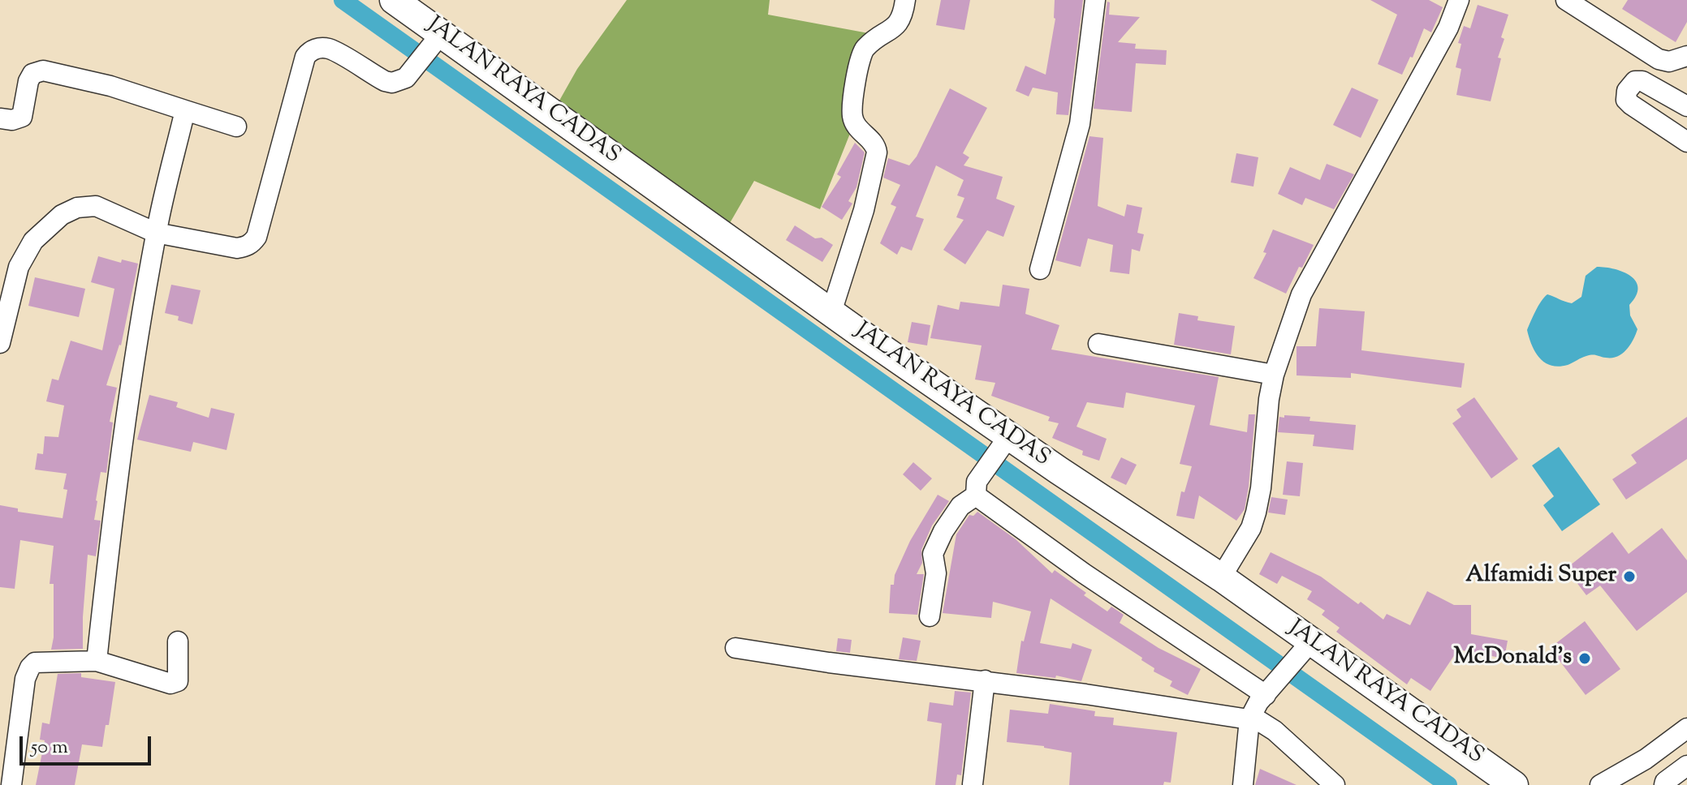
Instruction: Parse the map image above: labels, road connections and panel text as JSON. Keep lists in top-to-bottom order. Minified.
{"streets":{"street":["JALAN RAYA CADAS"]},"places":["Alfamidi Super","McDonald's"],"scale_bar":"50 m"}
